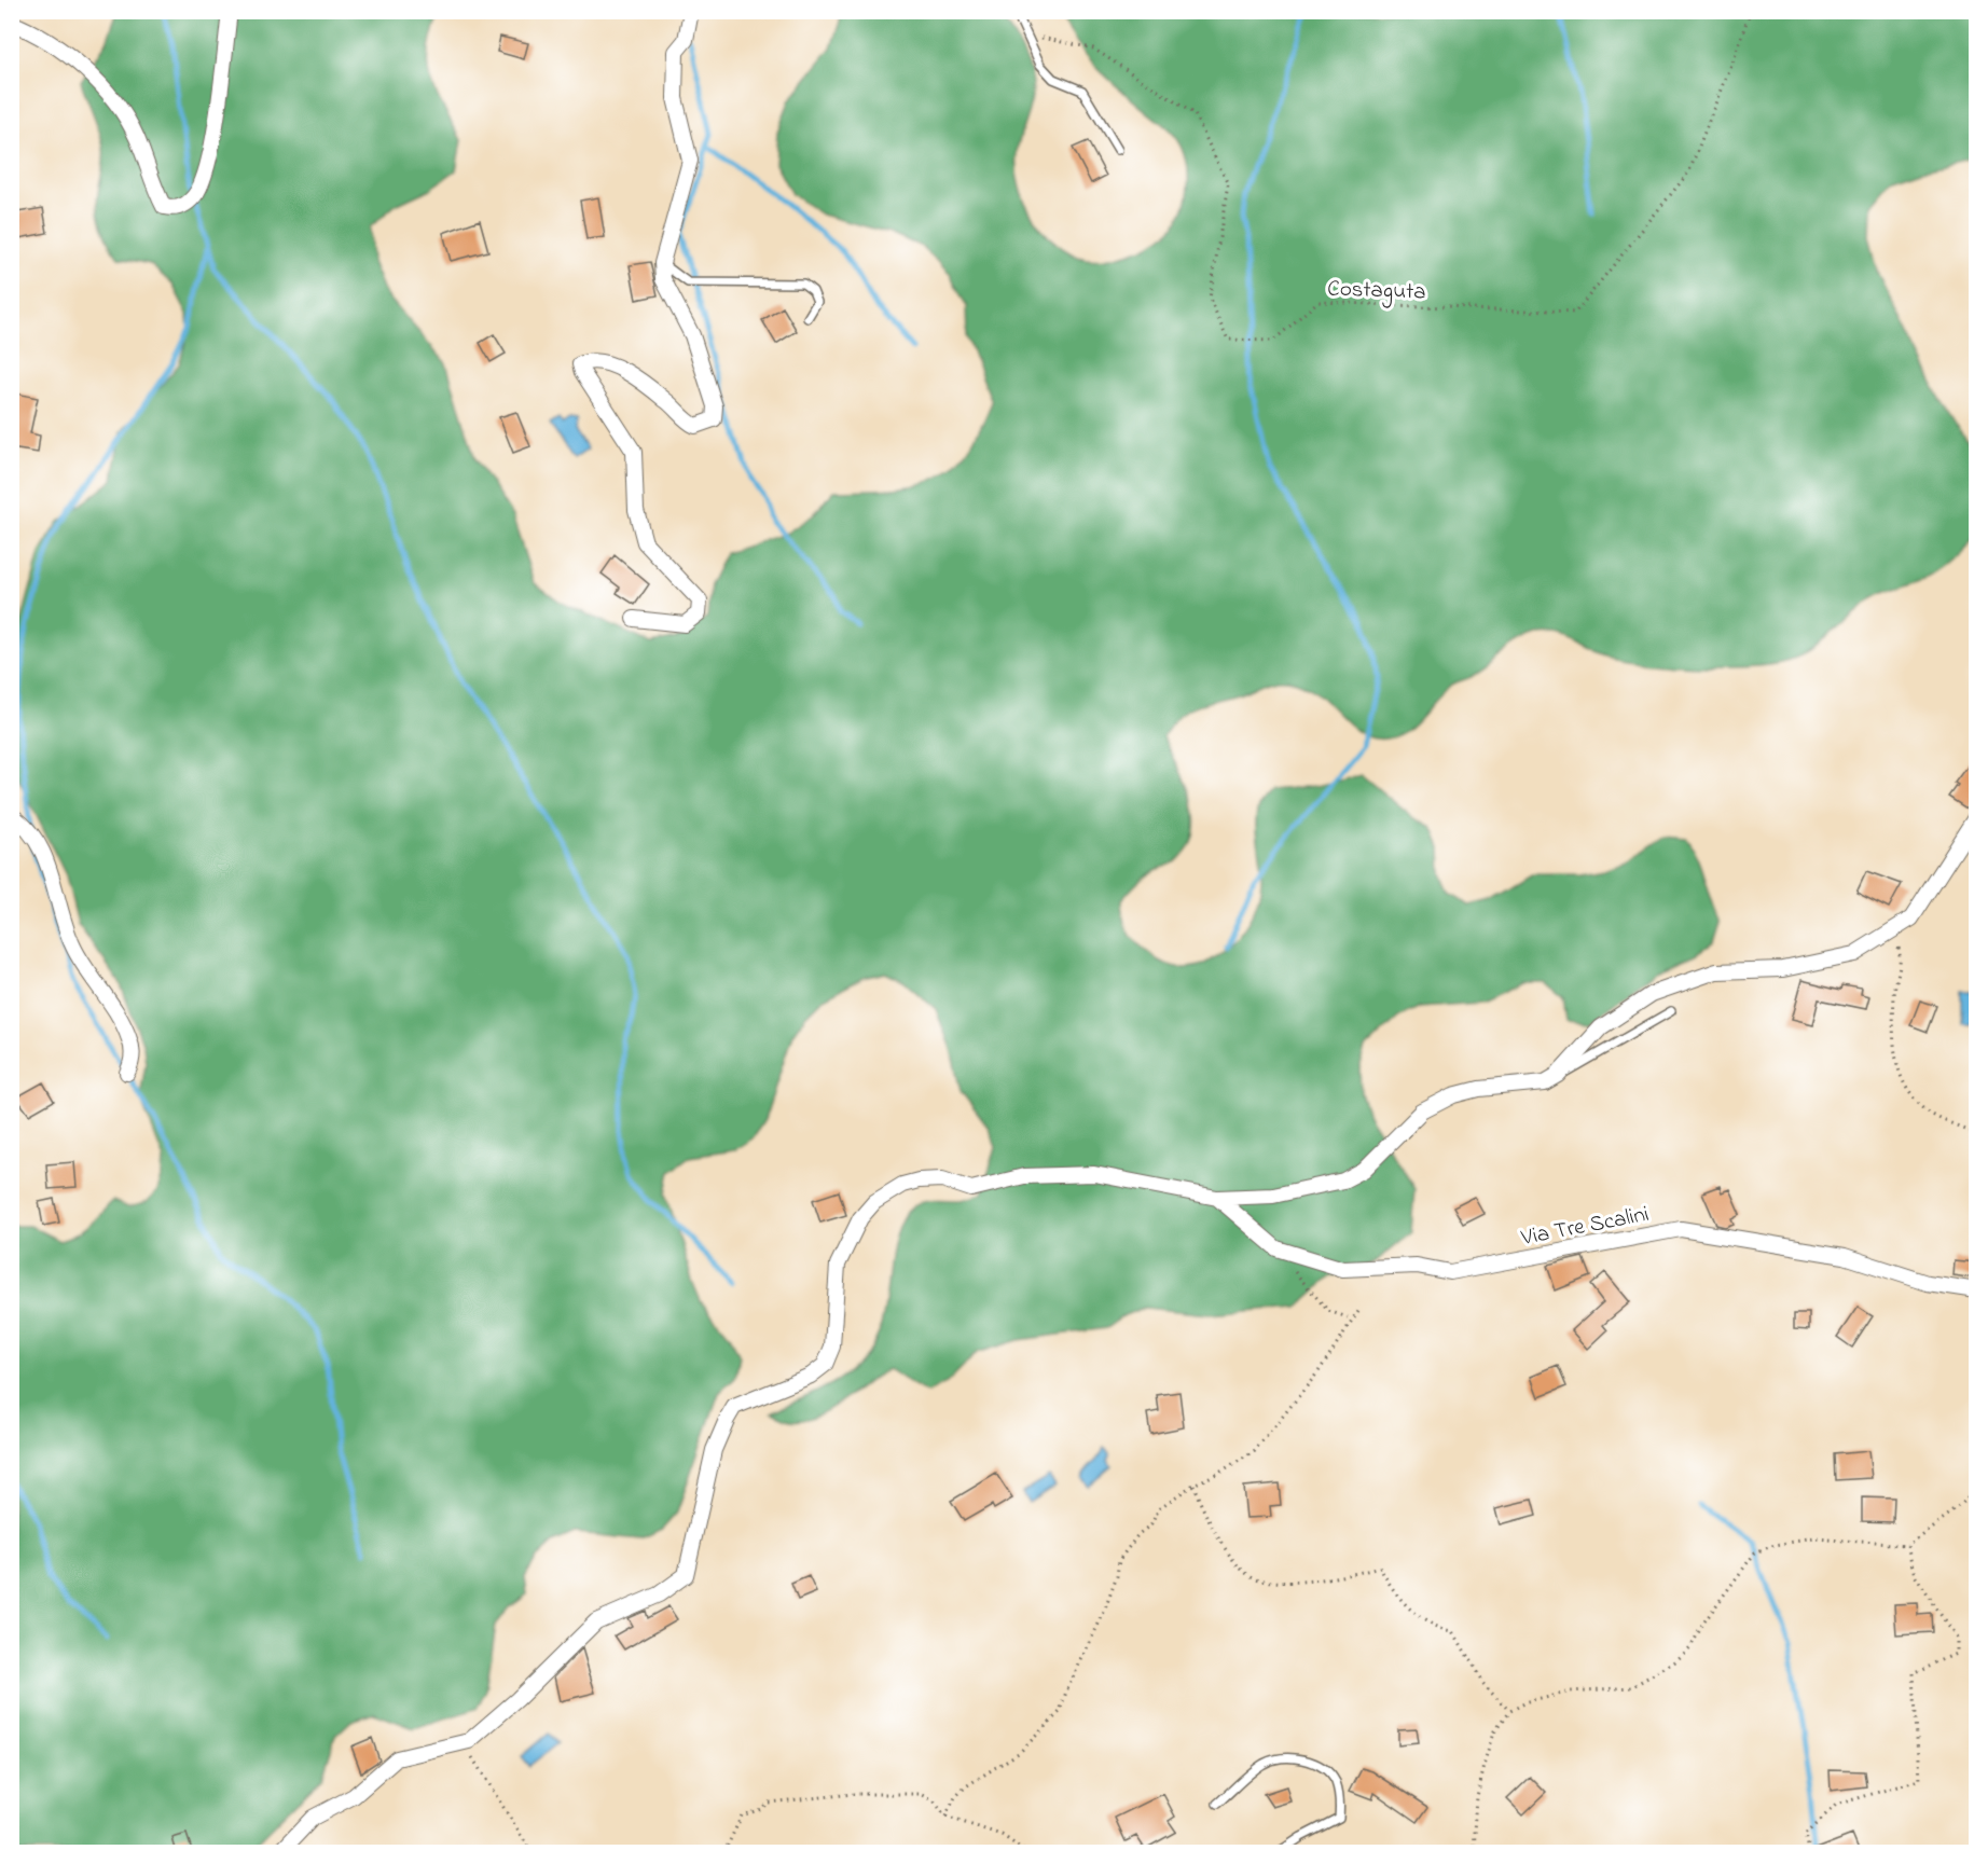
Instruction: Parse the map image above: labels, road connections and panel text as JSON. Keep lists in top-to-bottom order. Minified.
{"streets":{"street":["Via Tre Scalini"],"path":["Costaguta"]}}
